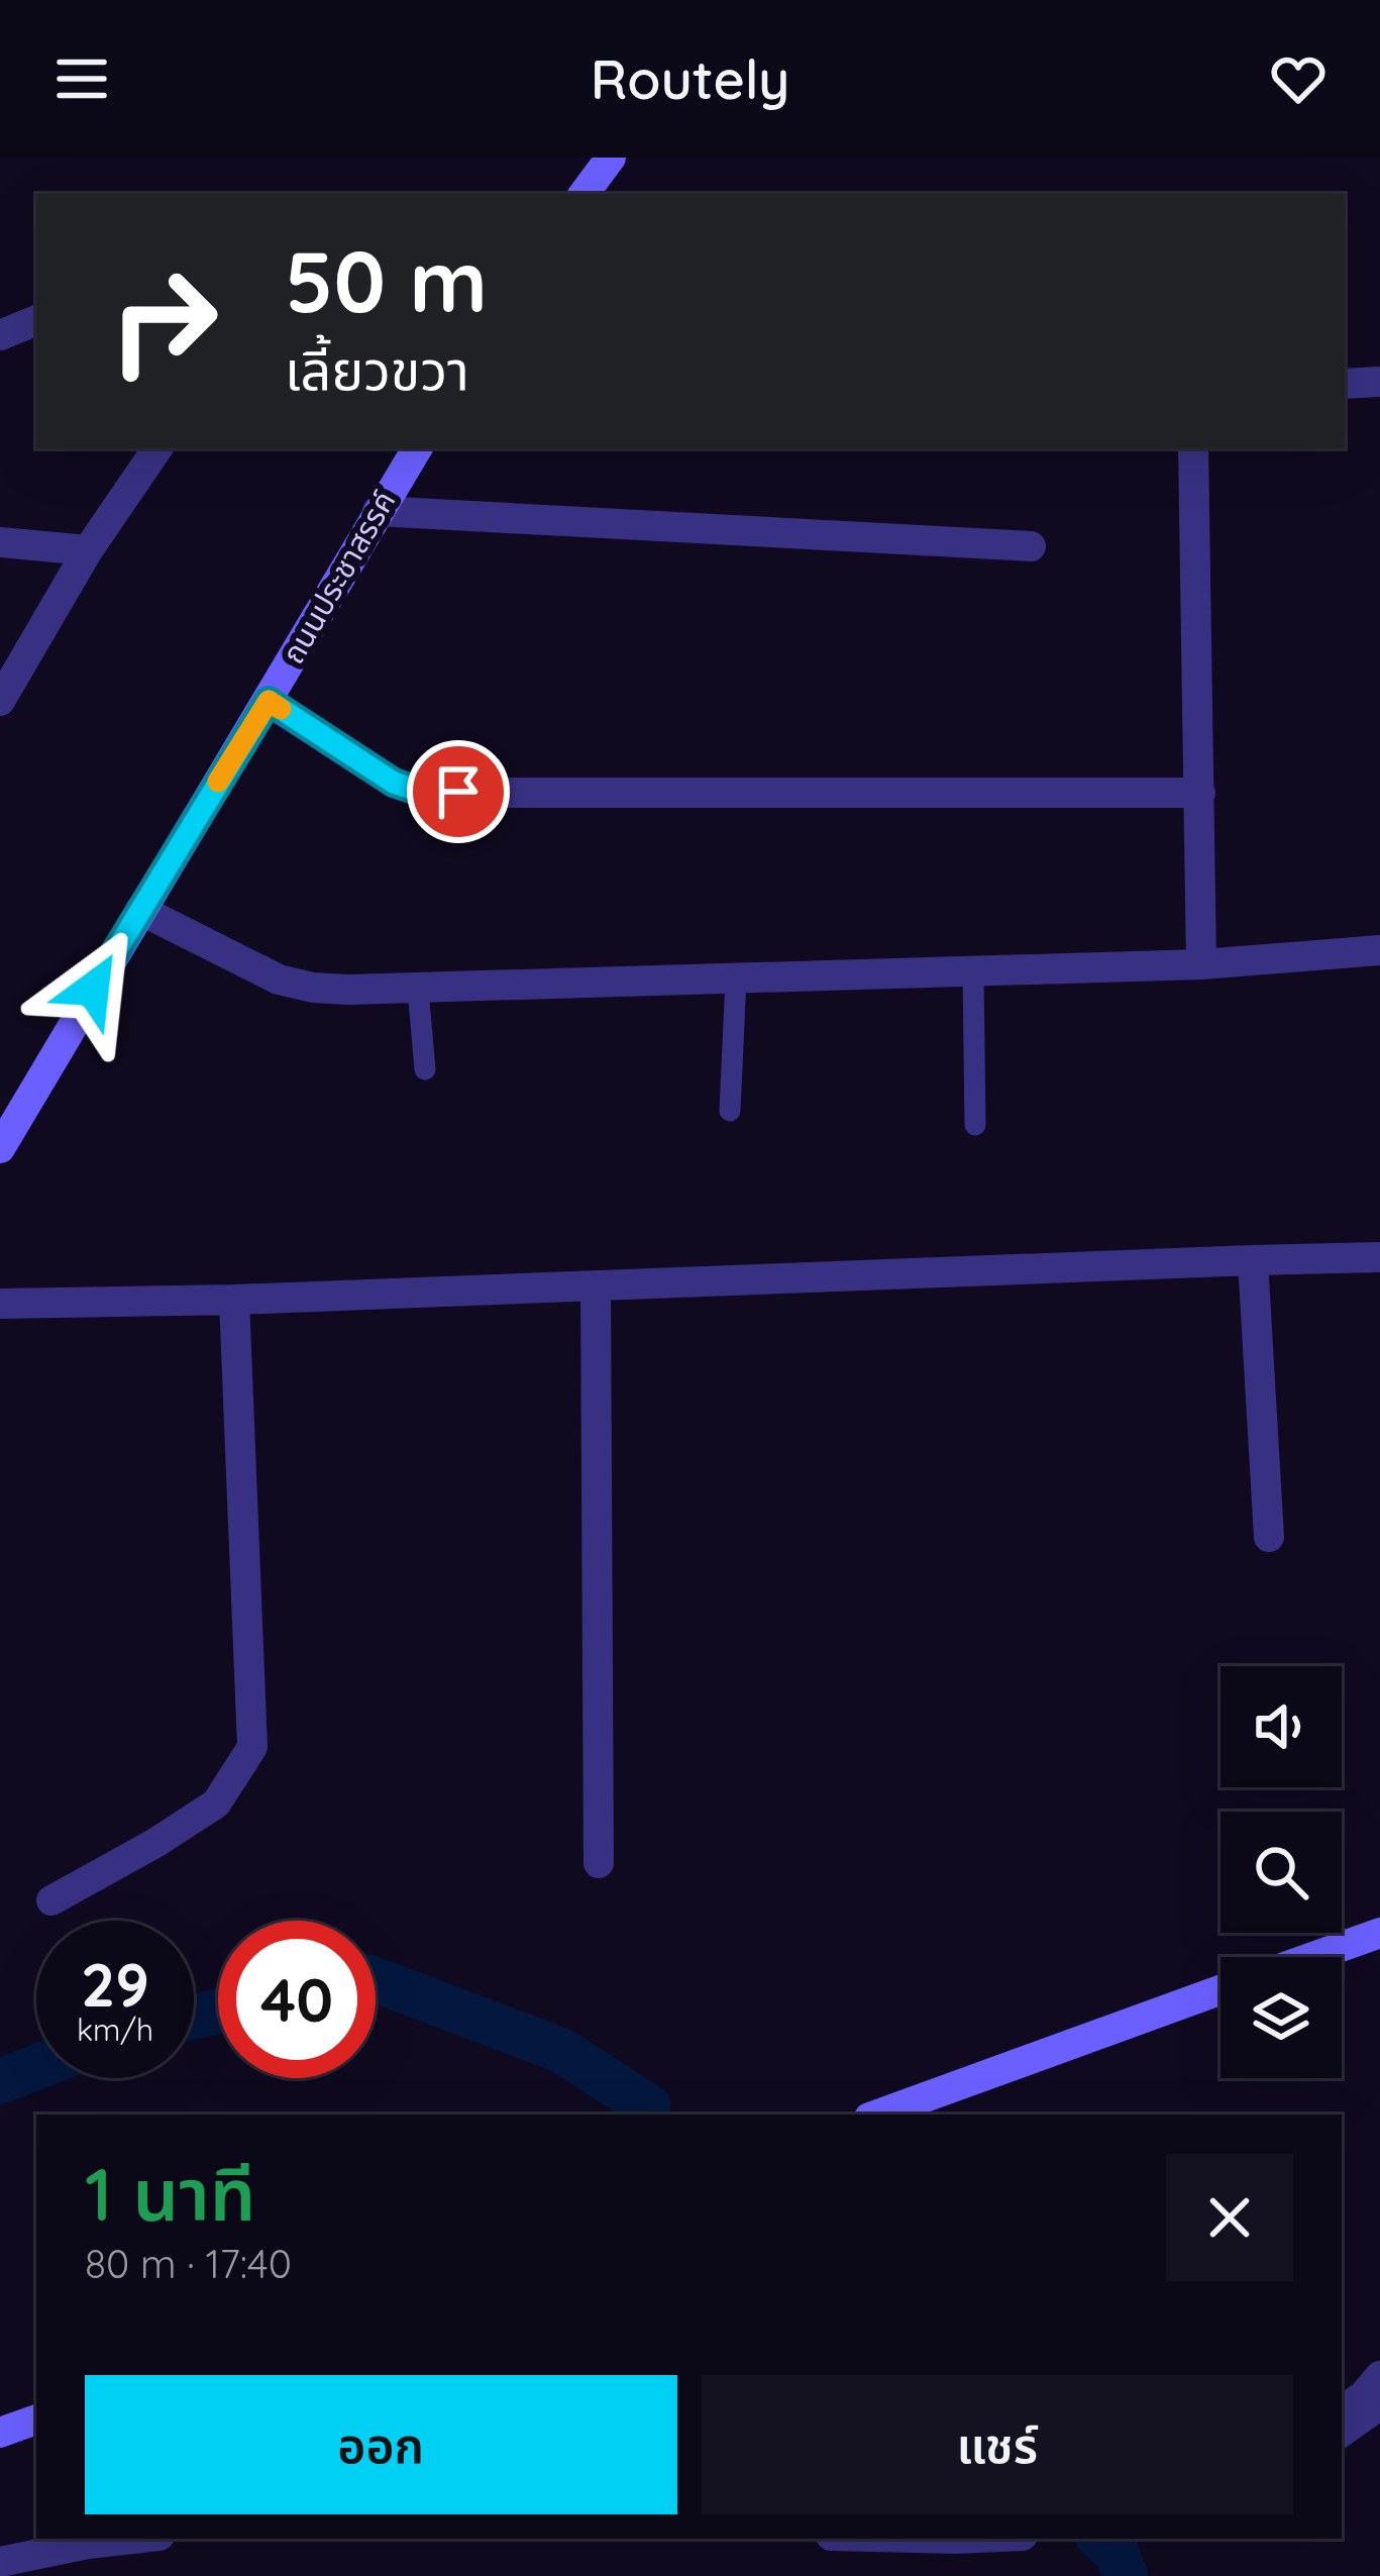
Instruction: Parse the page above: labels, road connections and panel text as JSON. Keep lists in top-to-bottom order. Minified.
{"streets":{"street":["ถนนประชาสรรค์"]},"page":{"header":"Routely","turn":["50 m","เลี้ยวขวา"],"speed":"29 km/h","limit":"40","heading":["1 นาที","80 m · 17:40"],"buttons":["ออก","แชร์"]}}
